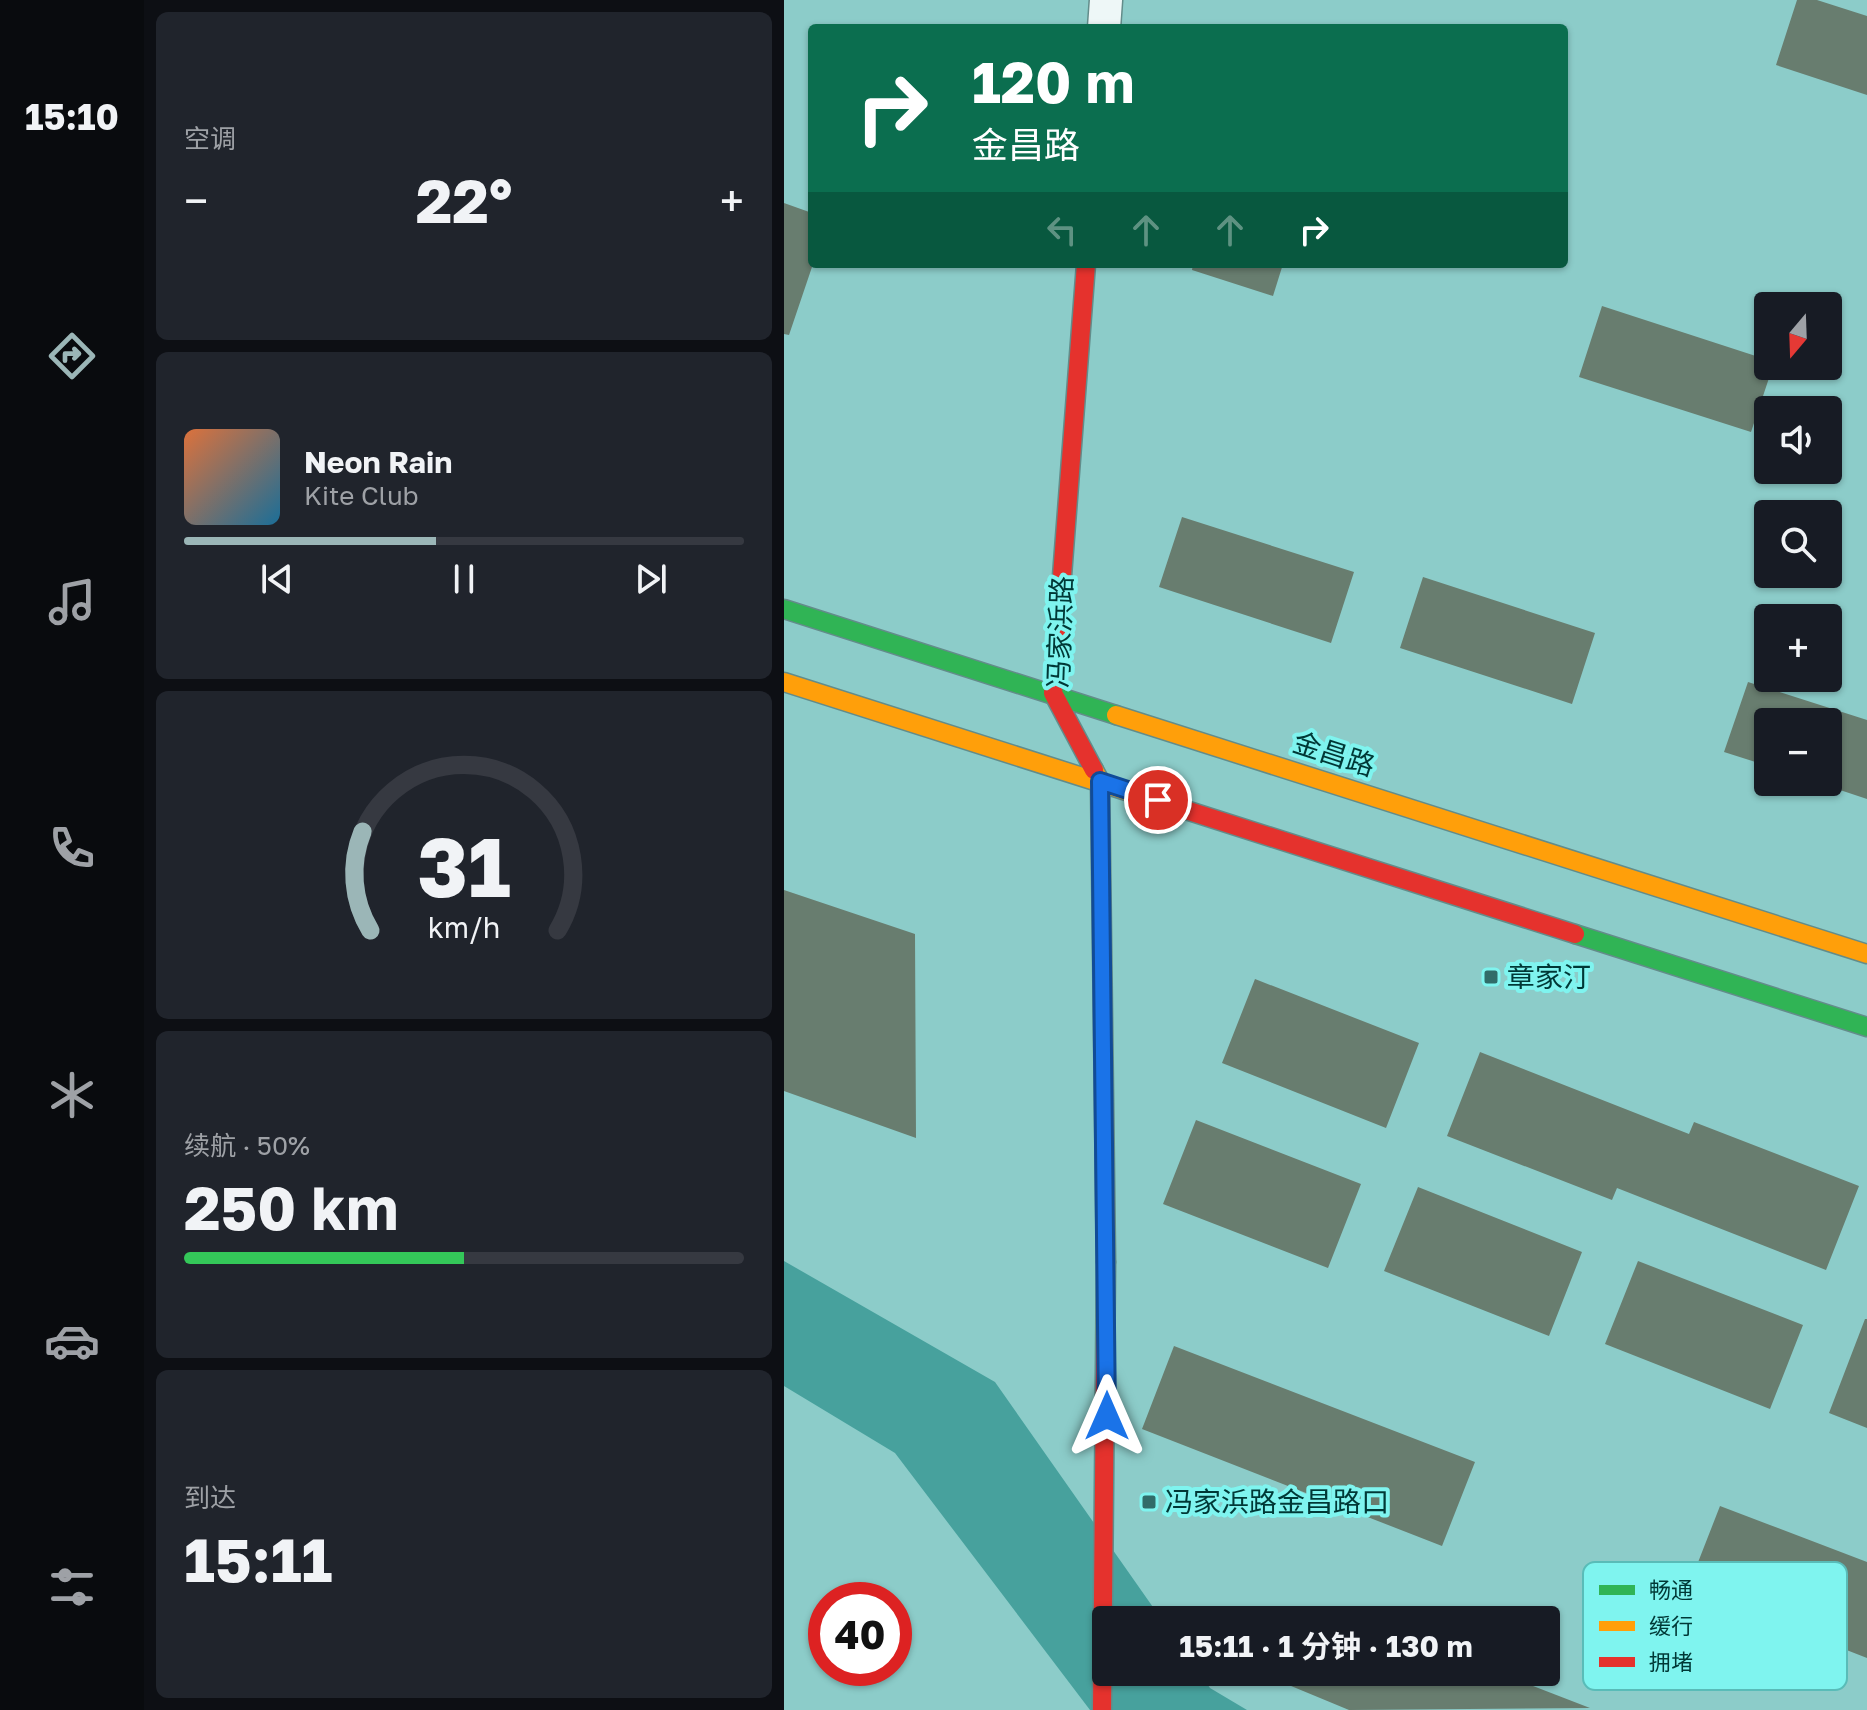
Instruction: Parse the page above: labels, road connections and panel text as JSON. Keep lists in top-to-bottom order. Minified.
{"streets":{"main road":["冯家浜路","金昌路"]},"crossings":[["冯家浜路","金昌路"]],"places":{"transit":["章家汀","冯家浜路金昌路口"]},"legend":["畅通","缓行","拥堵"],"north":"bottom","page":{"tabs":"15:10","tile":["空调",["续航 · 50%","250 km"],["到达","15:11"]],"turn":["120 m","金昌路"],"heat":["−","22°","+"],"map_buttons":["+","−"],"song":["Neon Rain","Kite Club"],"limit":"40","trip":"15:11 · 1 分钟 · 130 m","gauge":["31","km/h"]}}
